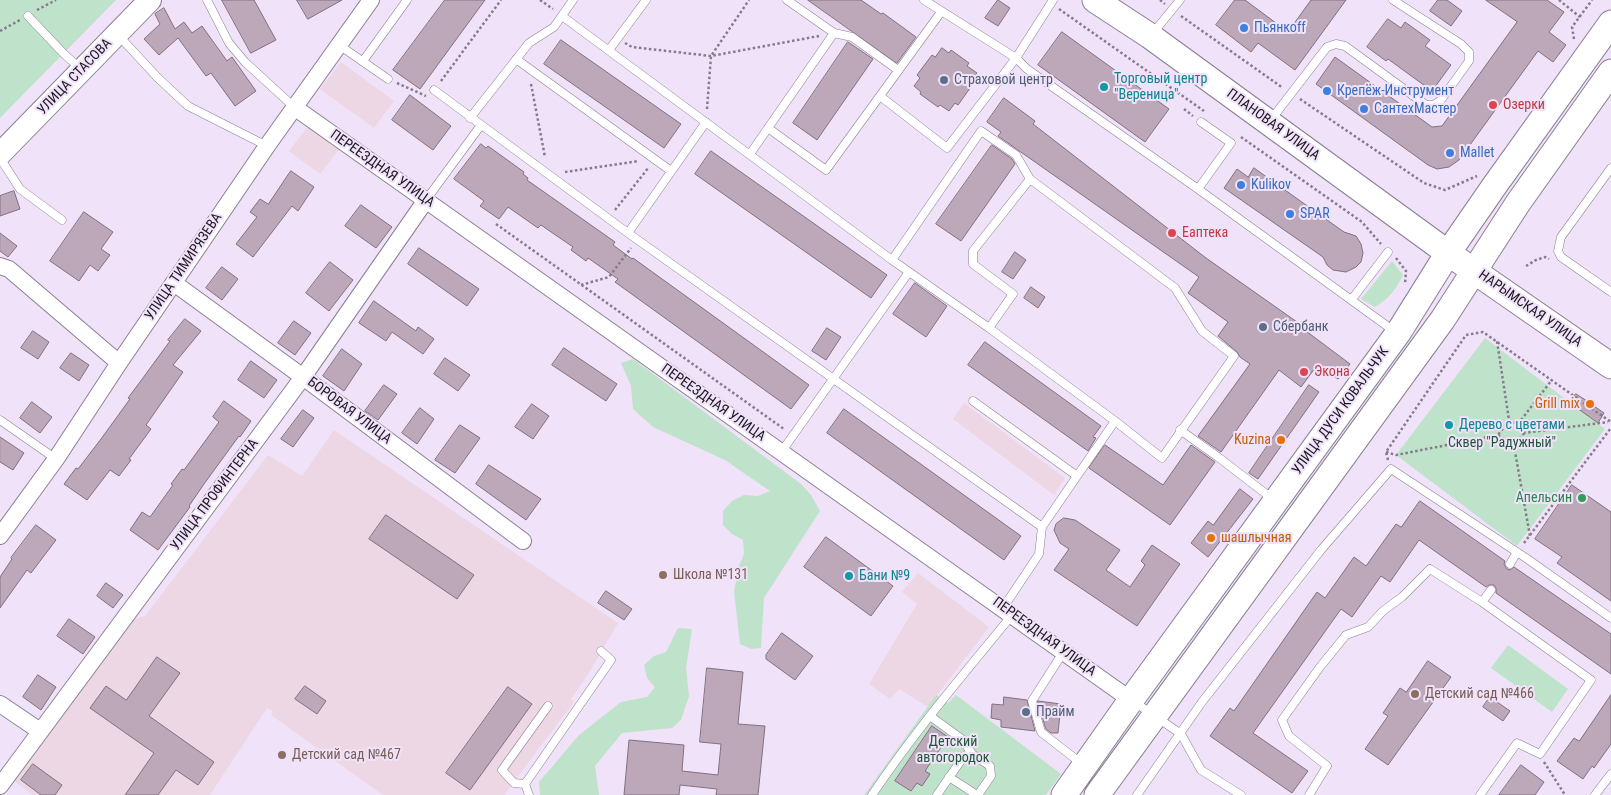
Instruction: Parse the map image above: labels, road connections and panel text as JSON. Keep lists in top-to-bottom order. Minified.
{"streets":{"main road":["ПЛАНОВАЯ УЛИЦА","НАРЫМСКАЯ УЛИЦА","УЛИЦА ДУСИ КОВАЛЬЧУК"],"street":["УЛИЦА СТАСОВА","ПЕРЕЕЗДНАЯ УЛИЦА","УЛИЦА ТИМИРЯЗЕВА","БОРОВАЯ УЛИЦА","УЛИЦА ПРОФИНТЕРНА"]},"crossings":[["ПЛАНОВАЯ УЛИЦА","НАРЫМСКАЯ УЛИЦА"],["ПЛАНОВАЯ УЛИЦА","УЛИЦА ДУСИ КОВАЛЬЧУК"],["ПЕРЕЕЗДНАЯ УЛИЦА","УЛИЦА ТИМИРЯЗЕВА"],["ПЕРЕЕЗДНАЯ УЛИЦА","УЛИЦА ДУСИ КОВАЛЬЧУК"],["ПЕРЕЕЗДНАЯ УЛИЦА","УЛИЦА ПРОФИНТЕРНА"],["УЛИЦА ТИМИРЯЗЕВА","БОРОВАЯ УЛИЦА"],["НАРЫМСКАЯ УЛИЦА","УЛИЦА ДУСИ КОВАЛЬЧУК"],["БОРОВАЯ УЛИЦА","УЛИЦА ПРОФИНТЕРНА"]],"parks":["Сквер \"Радужный\"","Детский автогородок"],"places":["Пьянкоff","Страховой центр","Торговый центр \"Вереница\"","Крепёж-Инструмент","Озерки","СантехМастер","Mallet","Kulikov","SPAR","Еаптека","Сбербанк","Экона","Grill mix","Дерево с цветами","Kuzina","Апельсин","шашлычная","Школа №131","Бани №9","Детский сад №466","Прайм","Детский сад №467"]}
